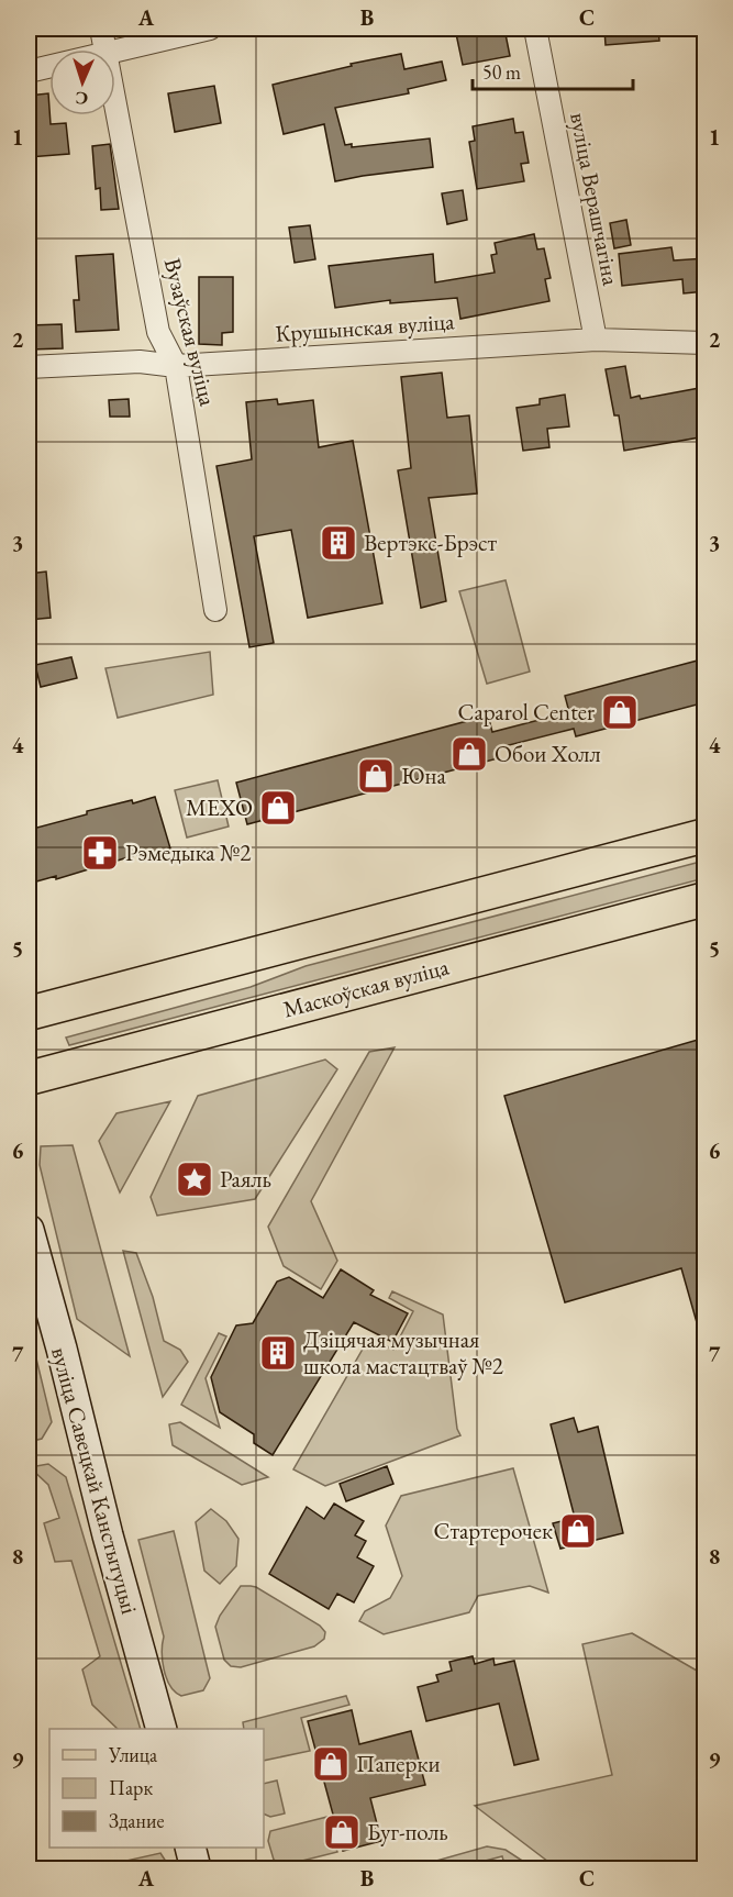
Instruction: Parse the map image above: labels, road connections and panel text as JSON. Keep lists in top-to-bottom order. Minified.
{"streets":{"main road":["Маскоўская вуліца","вуліца Савецкай Канстытуцыі"],"street":["вуліца Верашчагіна","Крушынская вуліца","Вузаўская вуліца"]},"crossings":[["вуліца Верашчагіна","Крушынская вуліца"],["Крушынская вуліца","Вузаўская вуліца"]],"places":{"building":["Вертэкс-Брэст","Дзіцячая музычная школа мастацтваў №2"],"shop":["Caparol Center","Обои Холл","Юна","MEXO","Стартерочек","Паперки","Буг-поль"],"pharmacy":["Рэмедыка №2"],"place":["Раяль"]},"legend":["Улица","Парк","Здание"],"scale_bar":"50 m","north":"bottom","grid":{"columns":["A","B","C"],"rows":["1","2","3","4","5","6","7","8","9"]}}
